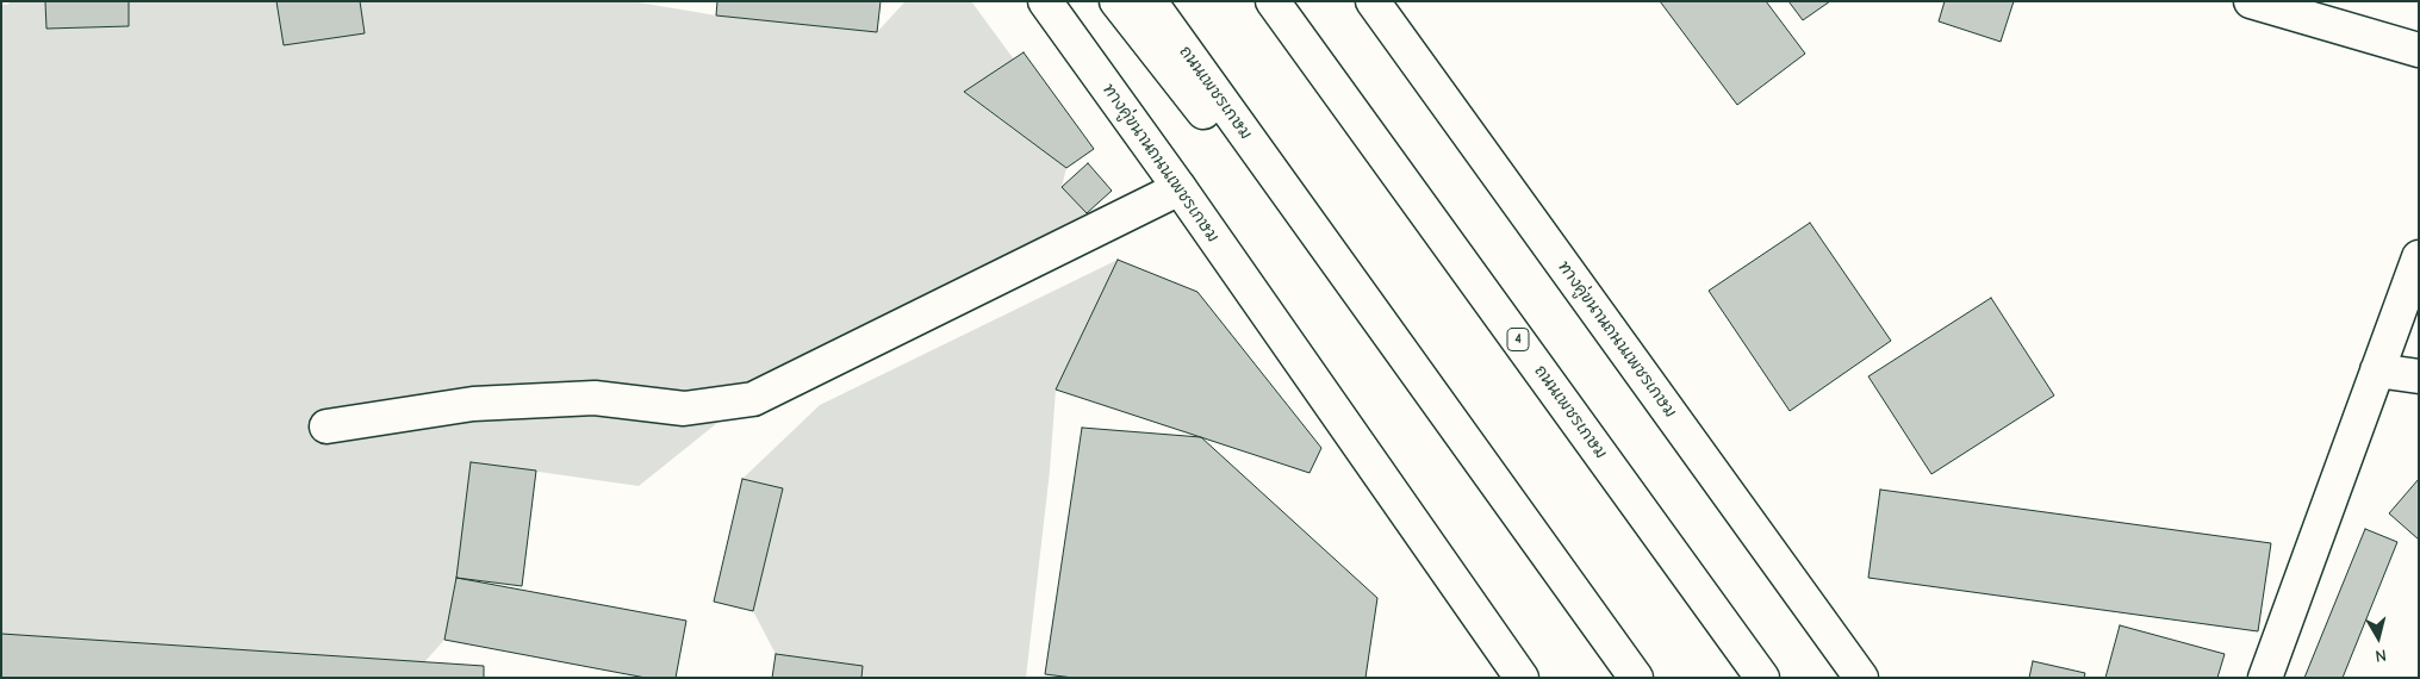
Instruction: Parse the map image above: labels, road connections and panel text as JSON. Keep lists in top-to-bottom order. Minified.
{"streets":{"main road":["ถนนเพชรเกษม","ทางคู่ขนานถนนเพชรเกษม","4"]},"north":"bottom"}
